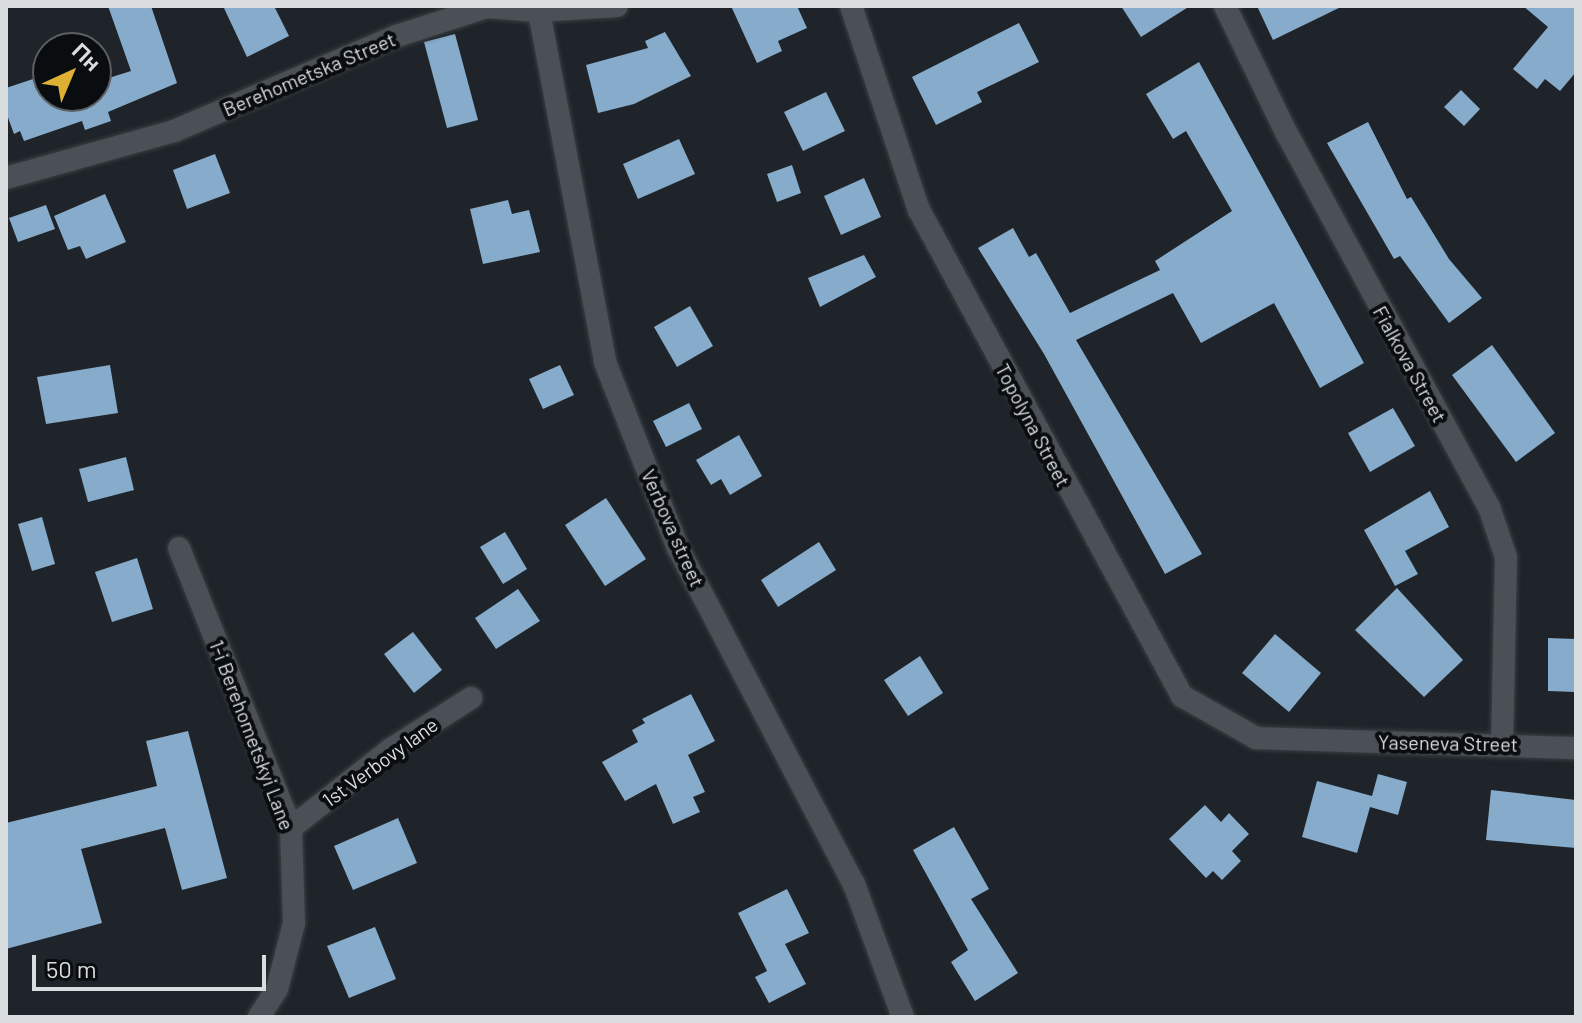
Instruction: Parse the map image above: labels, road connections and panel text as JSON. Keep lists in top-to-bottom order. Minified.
{"streets":{"street":["Berehometska Street","Fialkova Street","Topolyna Street","Verbova street","1-i Berehometskyi Lane","Yaseneva Street","1st Verbovy lane"]},"crossings":[["Berehometska Street","Verbova street"],["Fialkova Street","Yaseneva Street"],["Topolyna Street","Yaseneva Street"],["1-i Berehometskyi Lane","1st Verbovy lane"]],"scale_bar":"50 m","north":"top right"}
